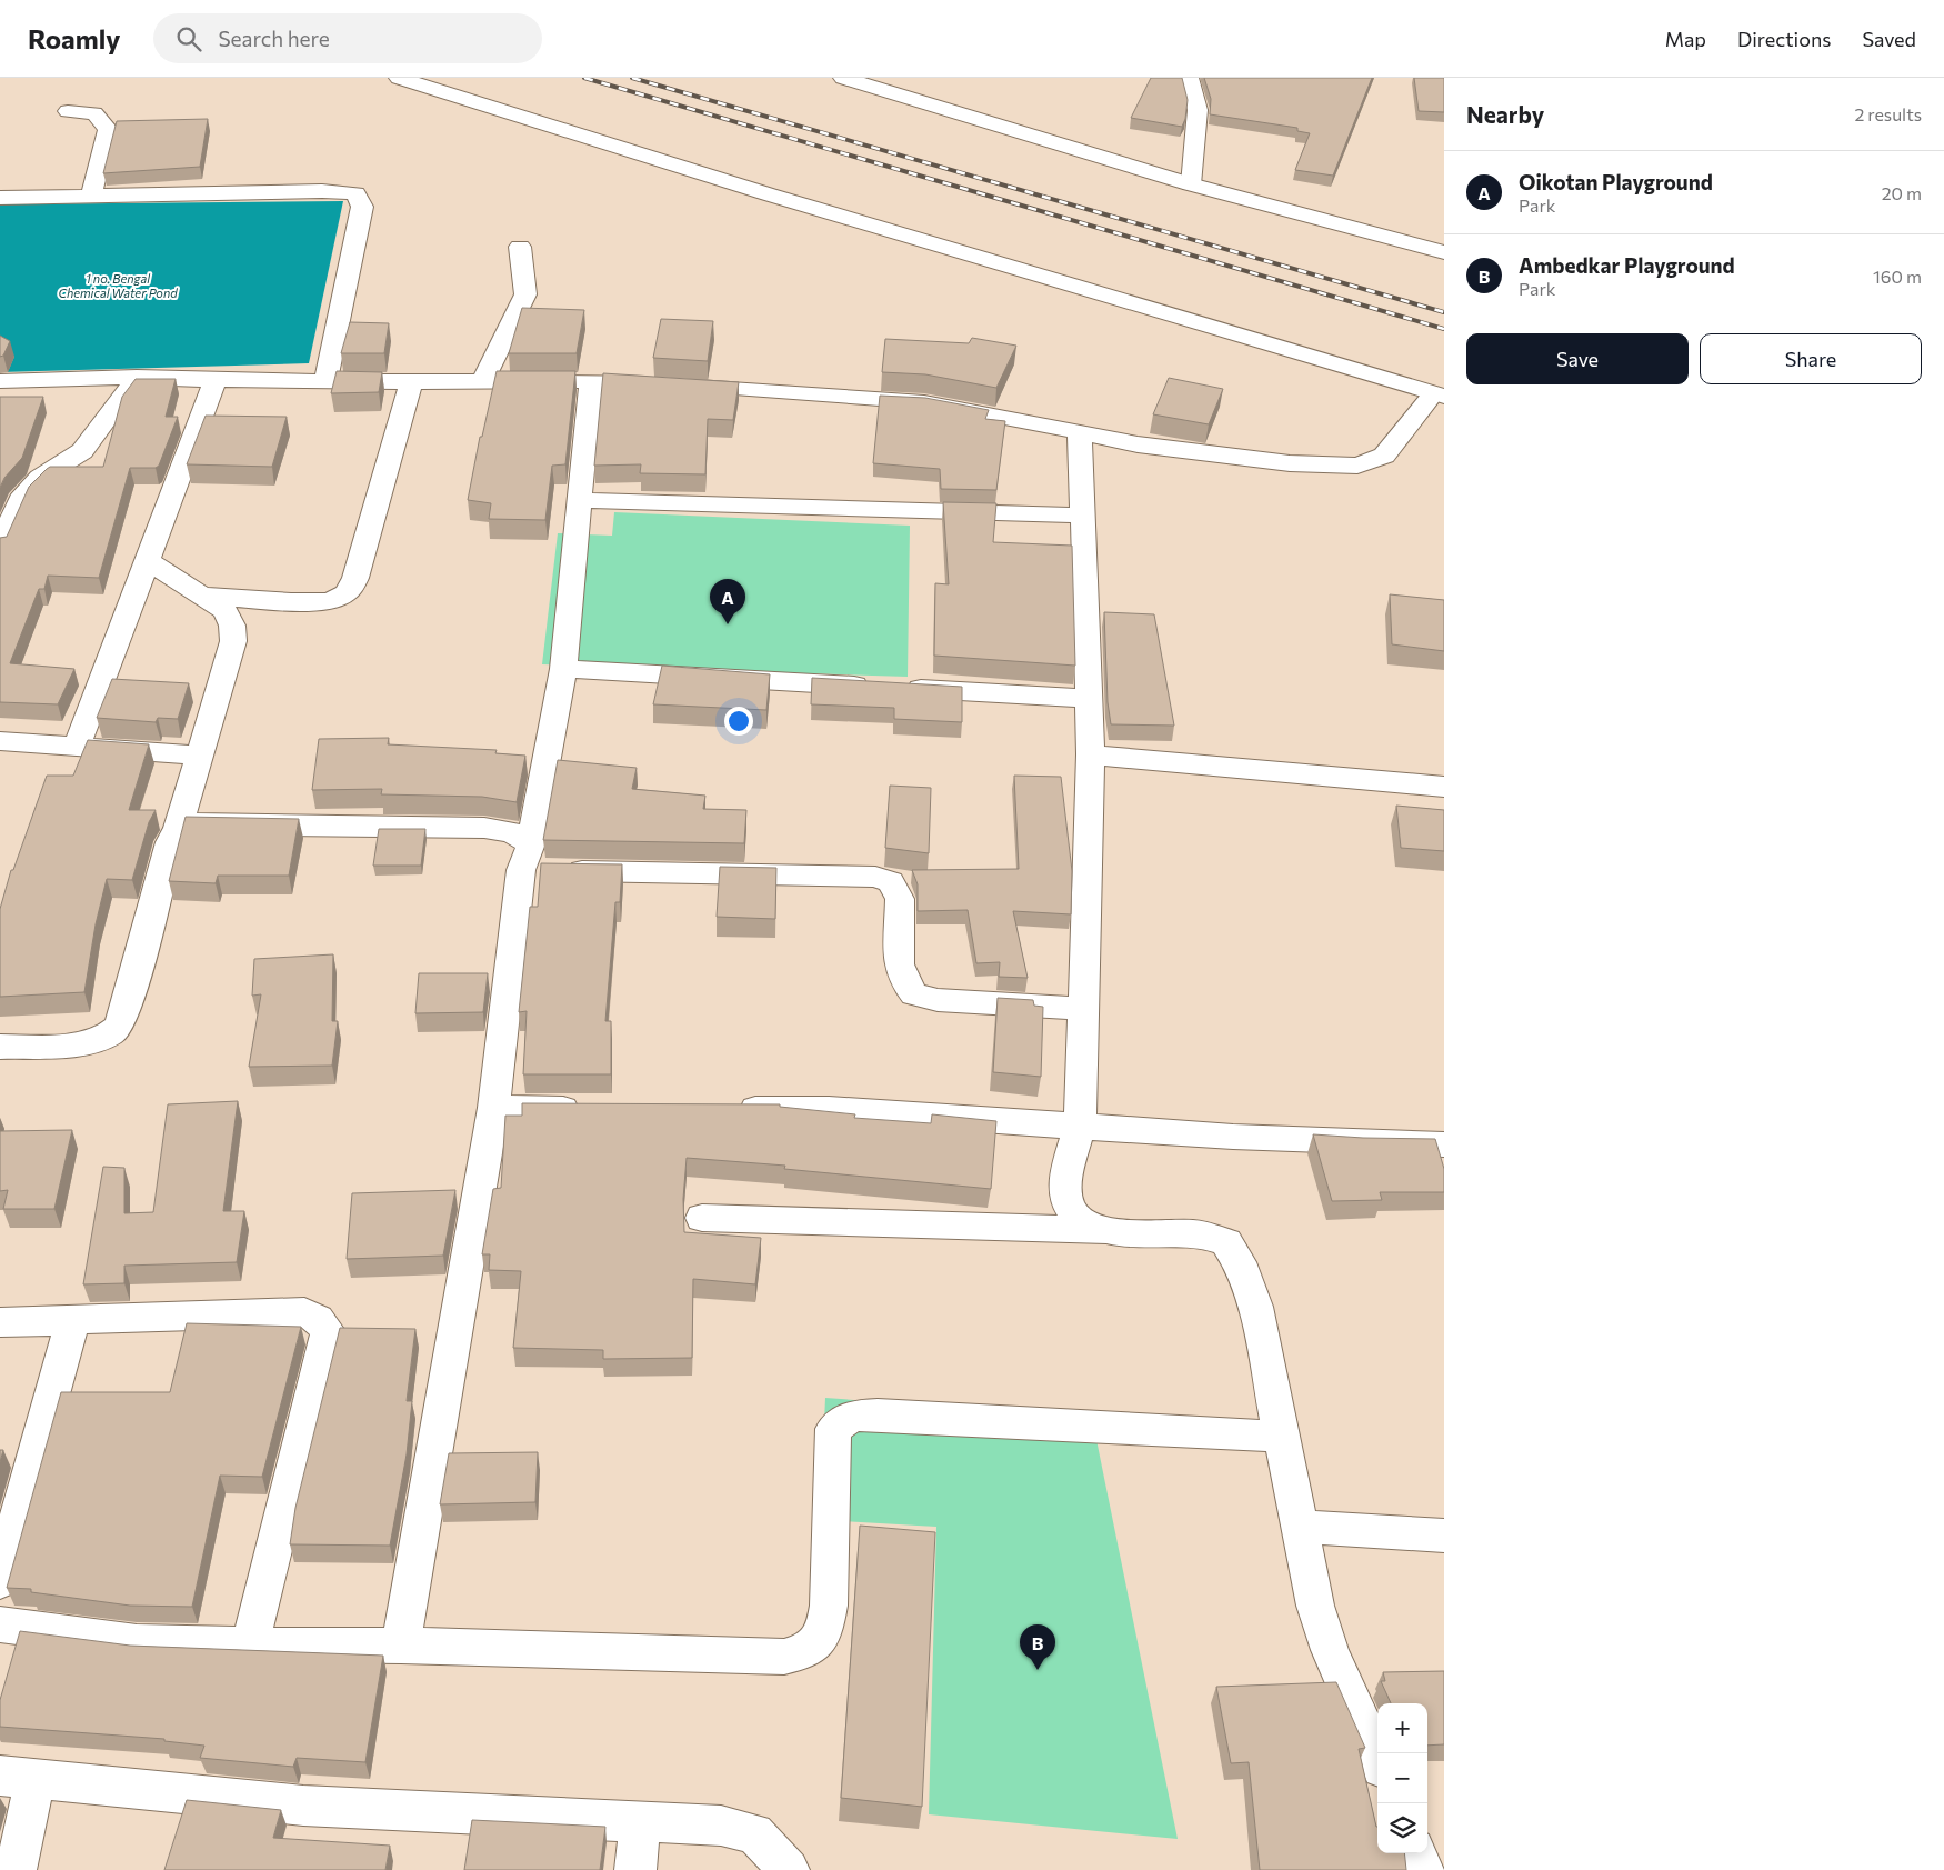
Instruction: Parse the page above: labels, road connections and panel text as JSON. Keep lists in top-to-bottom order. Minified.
{"water":["1 no. Bengal Chemical Water Pond"],"page":{"header":"Roamly","search":"Search here","nav":["Map","Directions","Saved"],"heading":["Nearby","2 results"],"list":[{"mark":"A","name":"Oikotan Playground","note":"Park","value":"20 m"},{"mark":"B","name":"Ambedkar Playground","note":"Park","value":"160 m"}],"buttons":["Save","Share"],"pins":["A","B"],"map_buttons":["+","−"]}}
